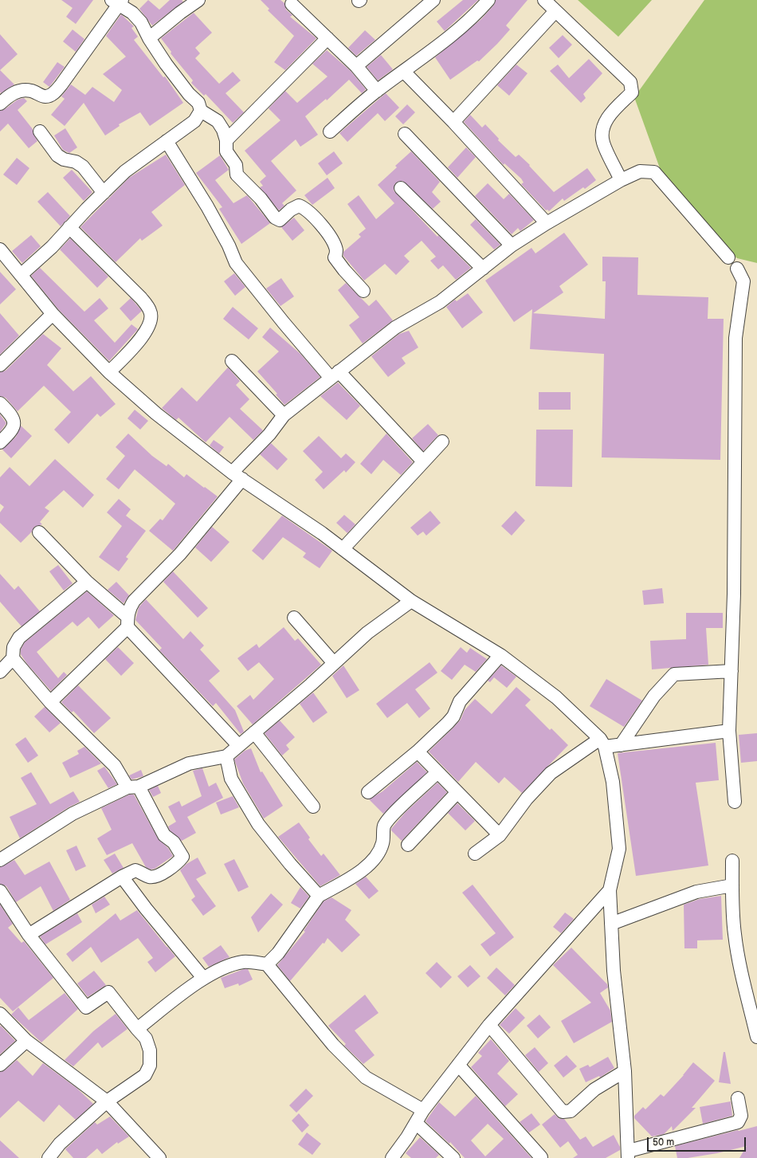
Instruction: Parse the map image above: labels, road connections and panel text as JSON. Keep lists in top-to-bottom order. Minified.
{"scale_bar":"50 m"}
